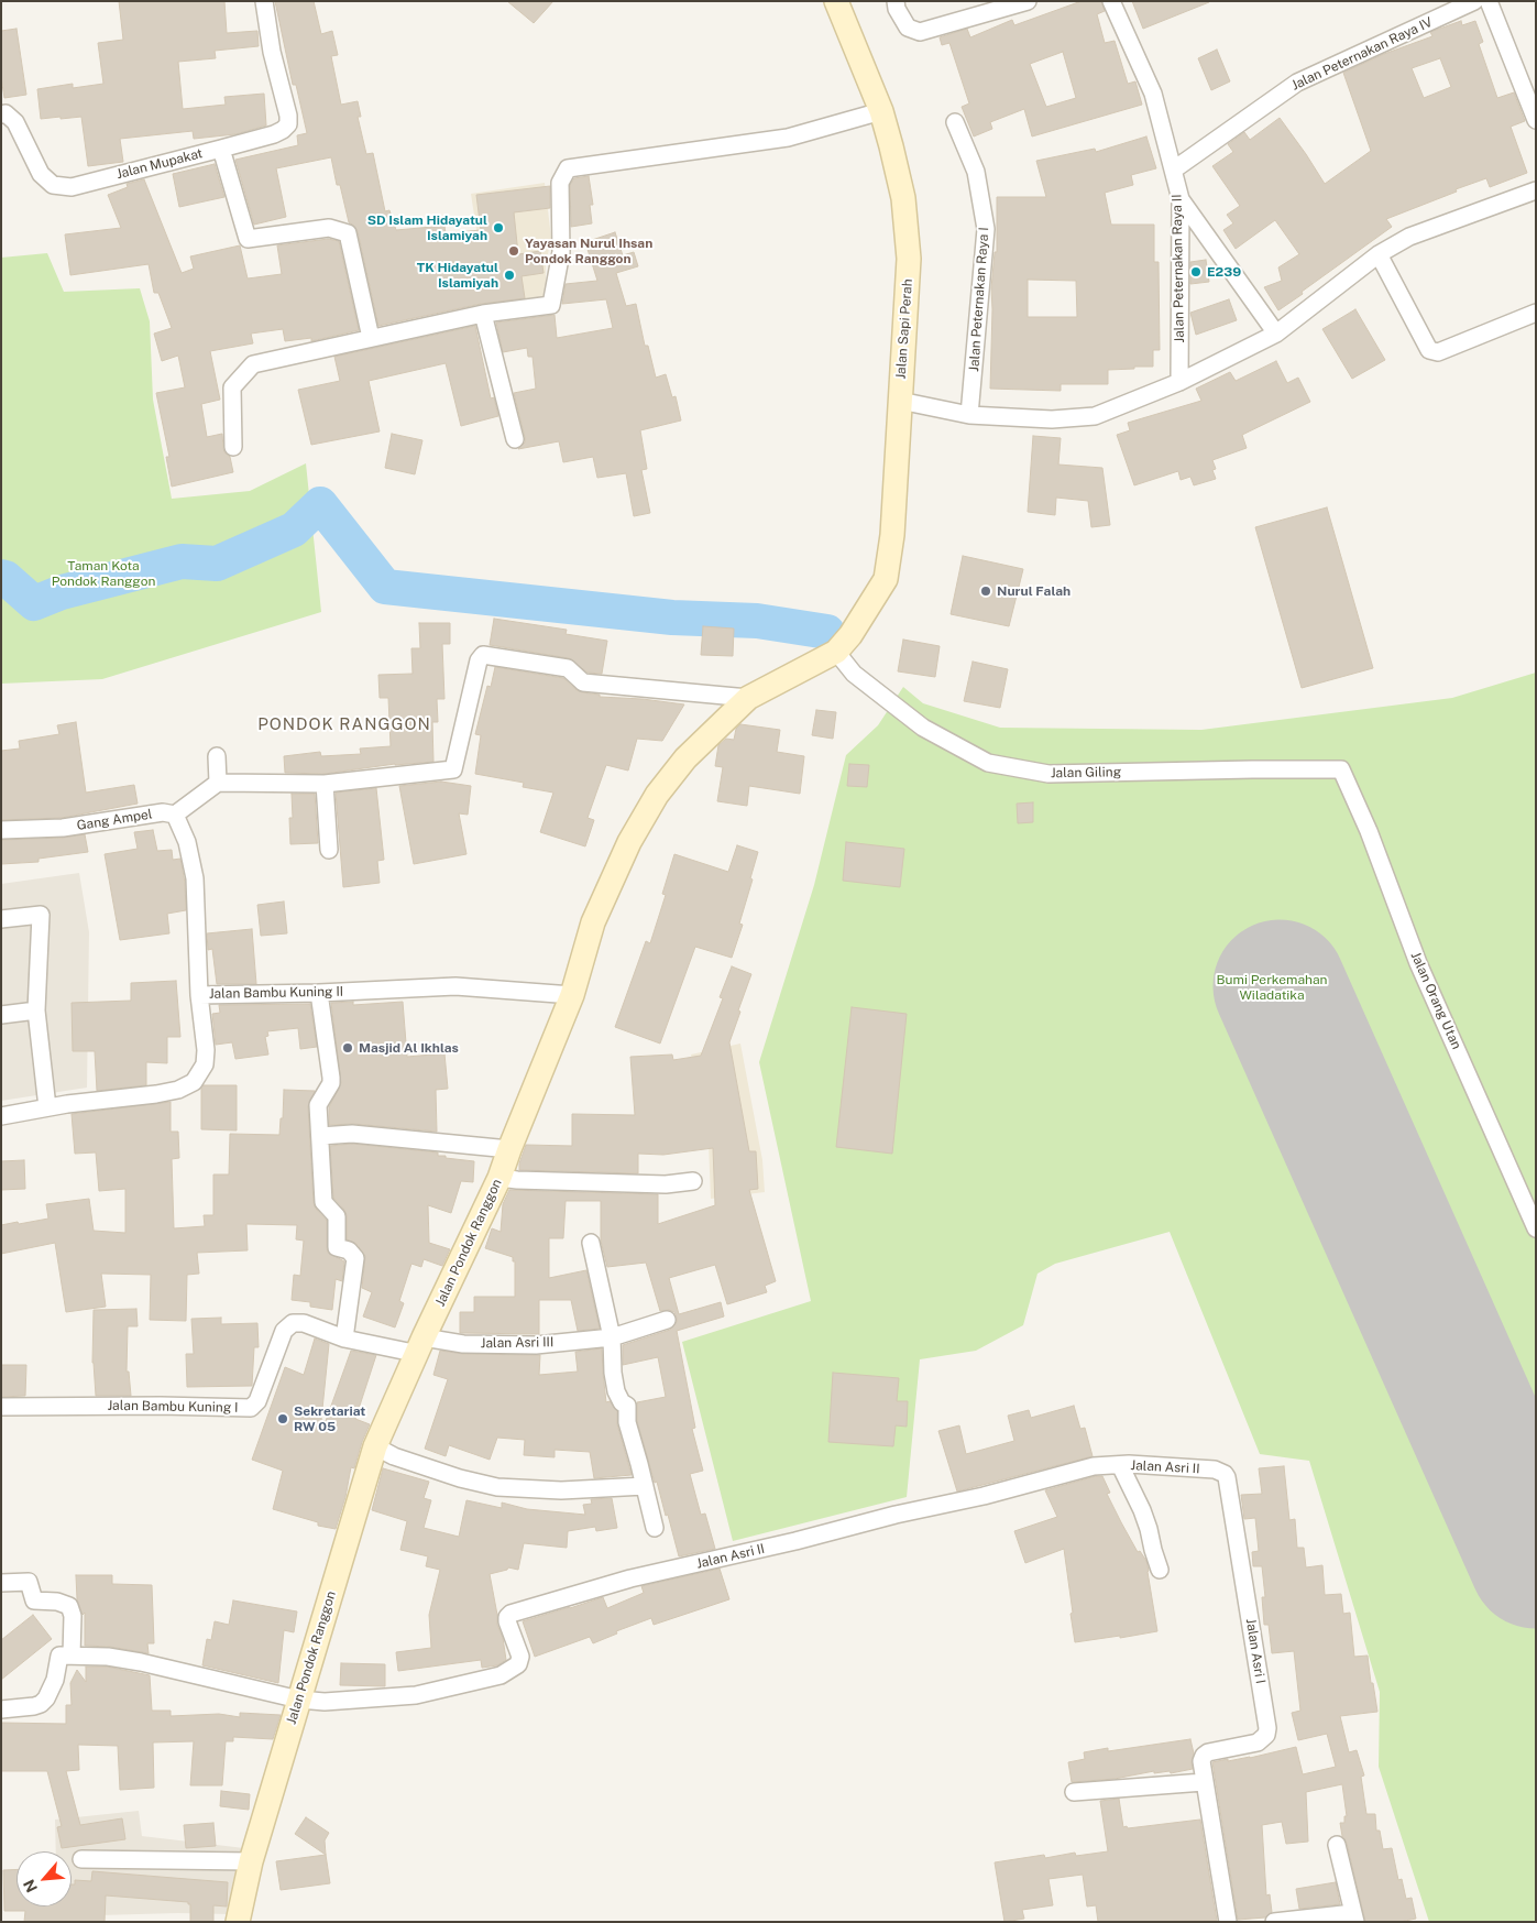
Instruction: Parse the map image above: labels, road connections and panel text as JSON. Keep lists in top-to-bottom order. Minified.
{"streets":{"street":["Jalan Peternakan Raya IV","Jalan Mupakat","Jalan Peternakan Raya II","Jalan Peternakan Raya I","Jalan Sapi Perah","Jalan Giling","Gang Ampel","Jalan Bambu Kuning II","Jalan Orang Utan","Jalan Pondok Ranggon","Jalan Asri III","Jalan Bambu Kuning I","Jalan Asri II","Jalan Asri I"]},"crossings":[["Jalan Peternakan Raya IV","Jalan Peternakan Raya II"],["Jalan Sapi Perah","Jalan Giling"],["Jalan Sapi Perah","Jalan Pondok Ranggon"],["Jalan Giling","Jalan Orang Utan"],["Jalan Giling","Jalan Pondok Ranggon"],["Jalan Bambu Kuning II","Jalan Pondok Ranggon"],["Jalan Pondok Ranggon","Jalan Asri III"],["Jalan Pondok Ranggon","Jalan Bambu Kuning I"],["Jalan Pondok Ranggon","Jalan Asri II"],["Jalan Asri III","Jalan Bambu Kuning I"],["Jalan Asri II","Jalan Asri I"]],"districts":["PONDOK RANGGON"],"parks":["Taman Kota Pondok Ranggon","Bumi Perkemahan Wiladatika"],"places":["SD Islam Hidayatul Islamiyah","Yayasan Nurul Ihsan Pondok Ranggon","E239","TK Hidayatul Islamiyah","Nurul Falah","Masjid Al Ikhlas","Sekretariat RW 05"],"north":"bottom left"}
